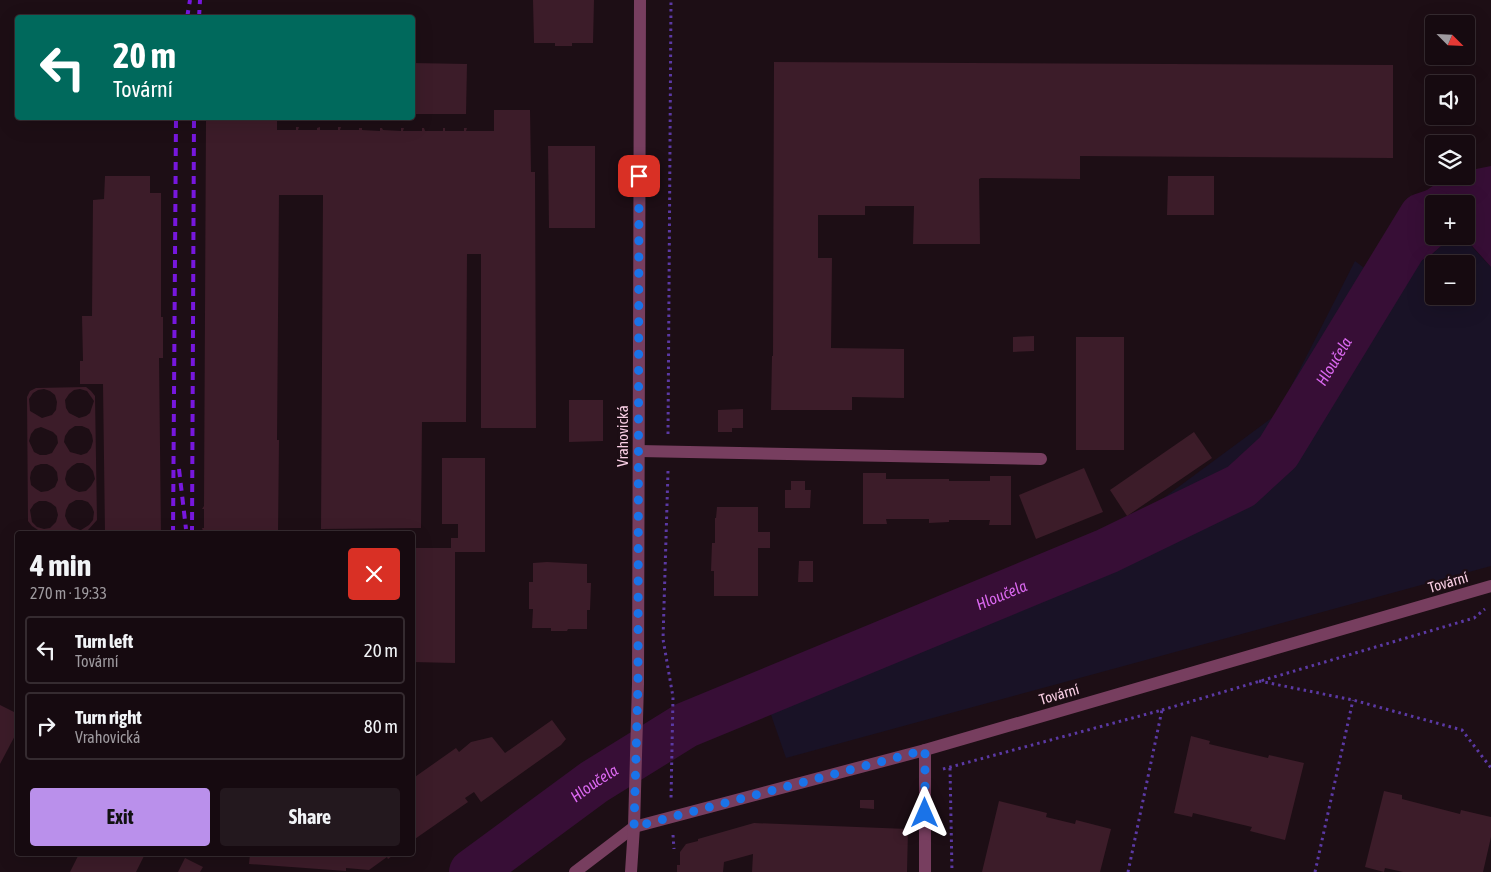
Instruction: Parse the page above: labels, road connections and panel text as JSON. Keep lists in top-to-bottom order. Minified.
{"streets":{"street":["Vrahovická","Tovární"]},"crossings":[["Vrahovická","Tovární"]],"water":["Hloučela"],"north":"bottom right","page":{"map_buttons":["+","−"],"turn":["20 m","Tovární"],"heading":["4 min","270 m · 19:33"],"list":[{"name":"Turn left","note":"Tovární","value":"20 m"},{"name":"Turn right","note":"Vrahovická","value":"80 m"}],"buttons":["Exit","Share"]}}
